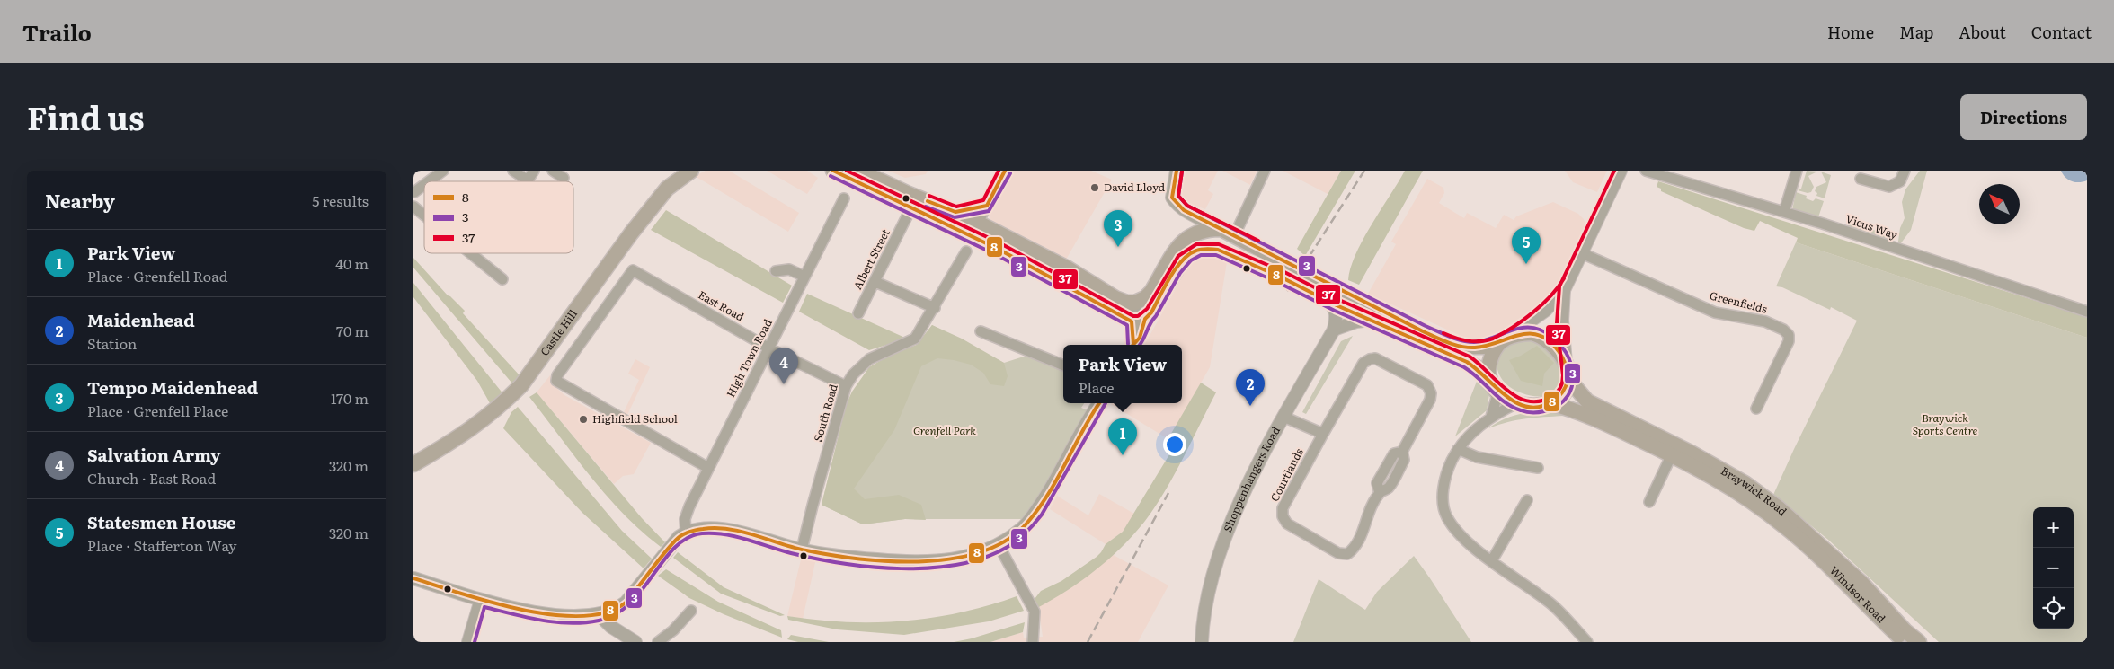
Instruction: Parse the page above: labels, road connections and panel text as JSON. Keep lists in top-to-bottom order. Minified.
{"streets":{"main road":["Castle Hill","Braywick Road","Windsor Road"],"street":["Vicus Way","Albert Street","Greenfields","East Road","High Town Road","South Road","Courtlands","Shoppenhangers Road"]},"crossings":[["East Road","High Town Road"],["East Road","South Road"],["Braywick Road","Windsor Road"]],"parks":["Braywick Sports Centre","Grenfell Park"],"places":["David Lloyd","Highfield School"],"lines":["transit line 8","transit line 37","transit line 3"],"legend":["8","3","37"],"north":"top left","page":{"header":"Trailo","nav":["Home","Map","About","Contact"],"title":"Find us","buttons":"Directions","heading":["Nearby","5 results"],"pins":["3","5","4","2","1"],"list":[{"mark":"1","name":"Park View","note":"Place · Grenfell Road","value":"40 m"},{"mark":"2","name":"Maidenhead","note":"Station","value":"70 m"},{"mark":"3","name":"Tempo Maidenhead","note":"Place · Grenfell Place","value":"170 m"},{"mark":"4","name":"Salvation Army","note":"Church · East Road","value":"320 m"},{"mark":"5","name":"Statesmen House","note":"Place · Stafferton Way","value":"320 m"}],"popup":["Park View","Place"],"map_buttons":["+","−"]}}
